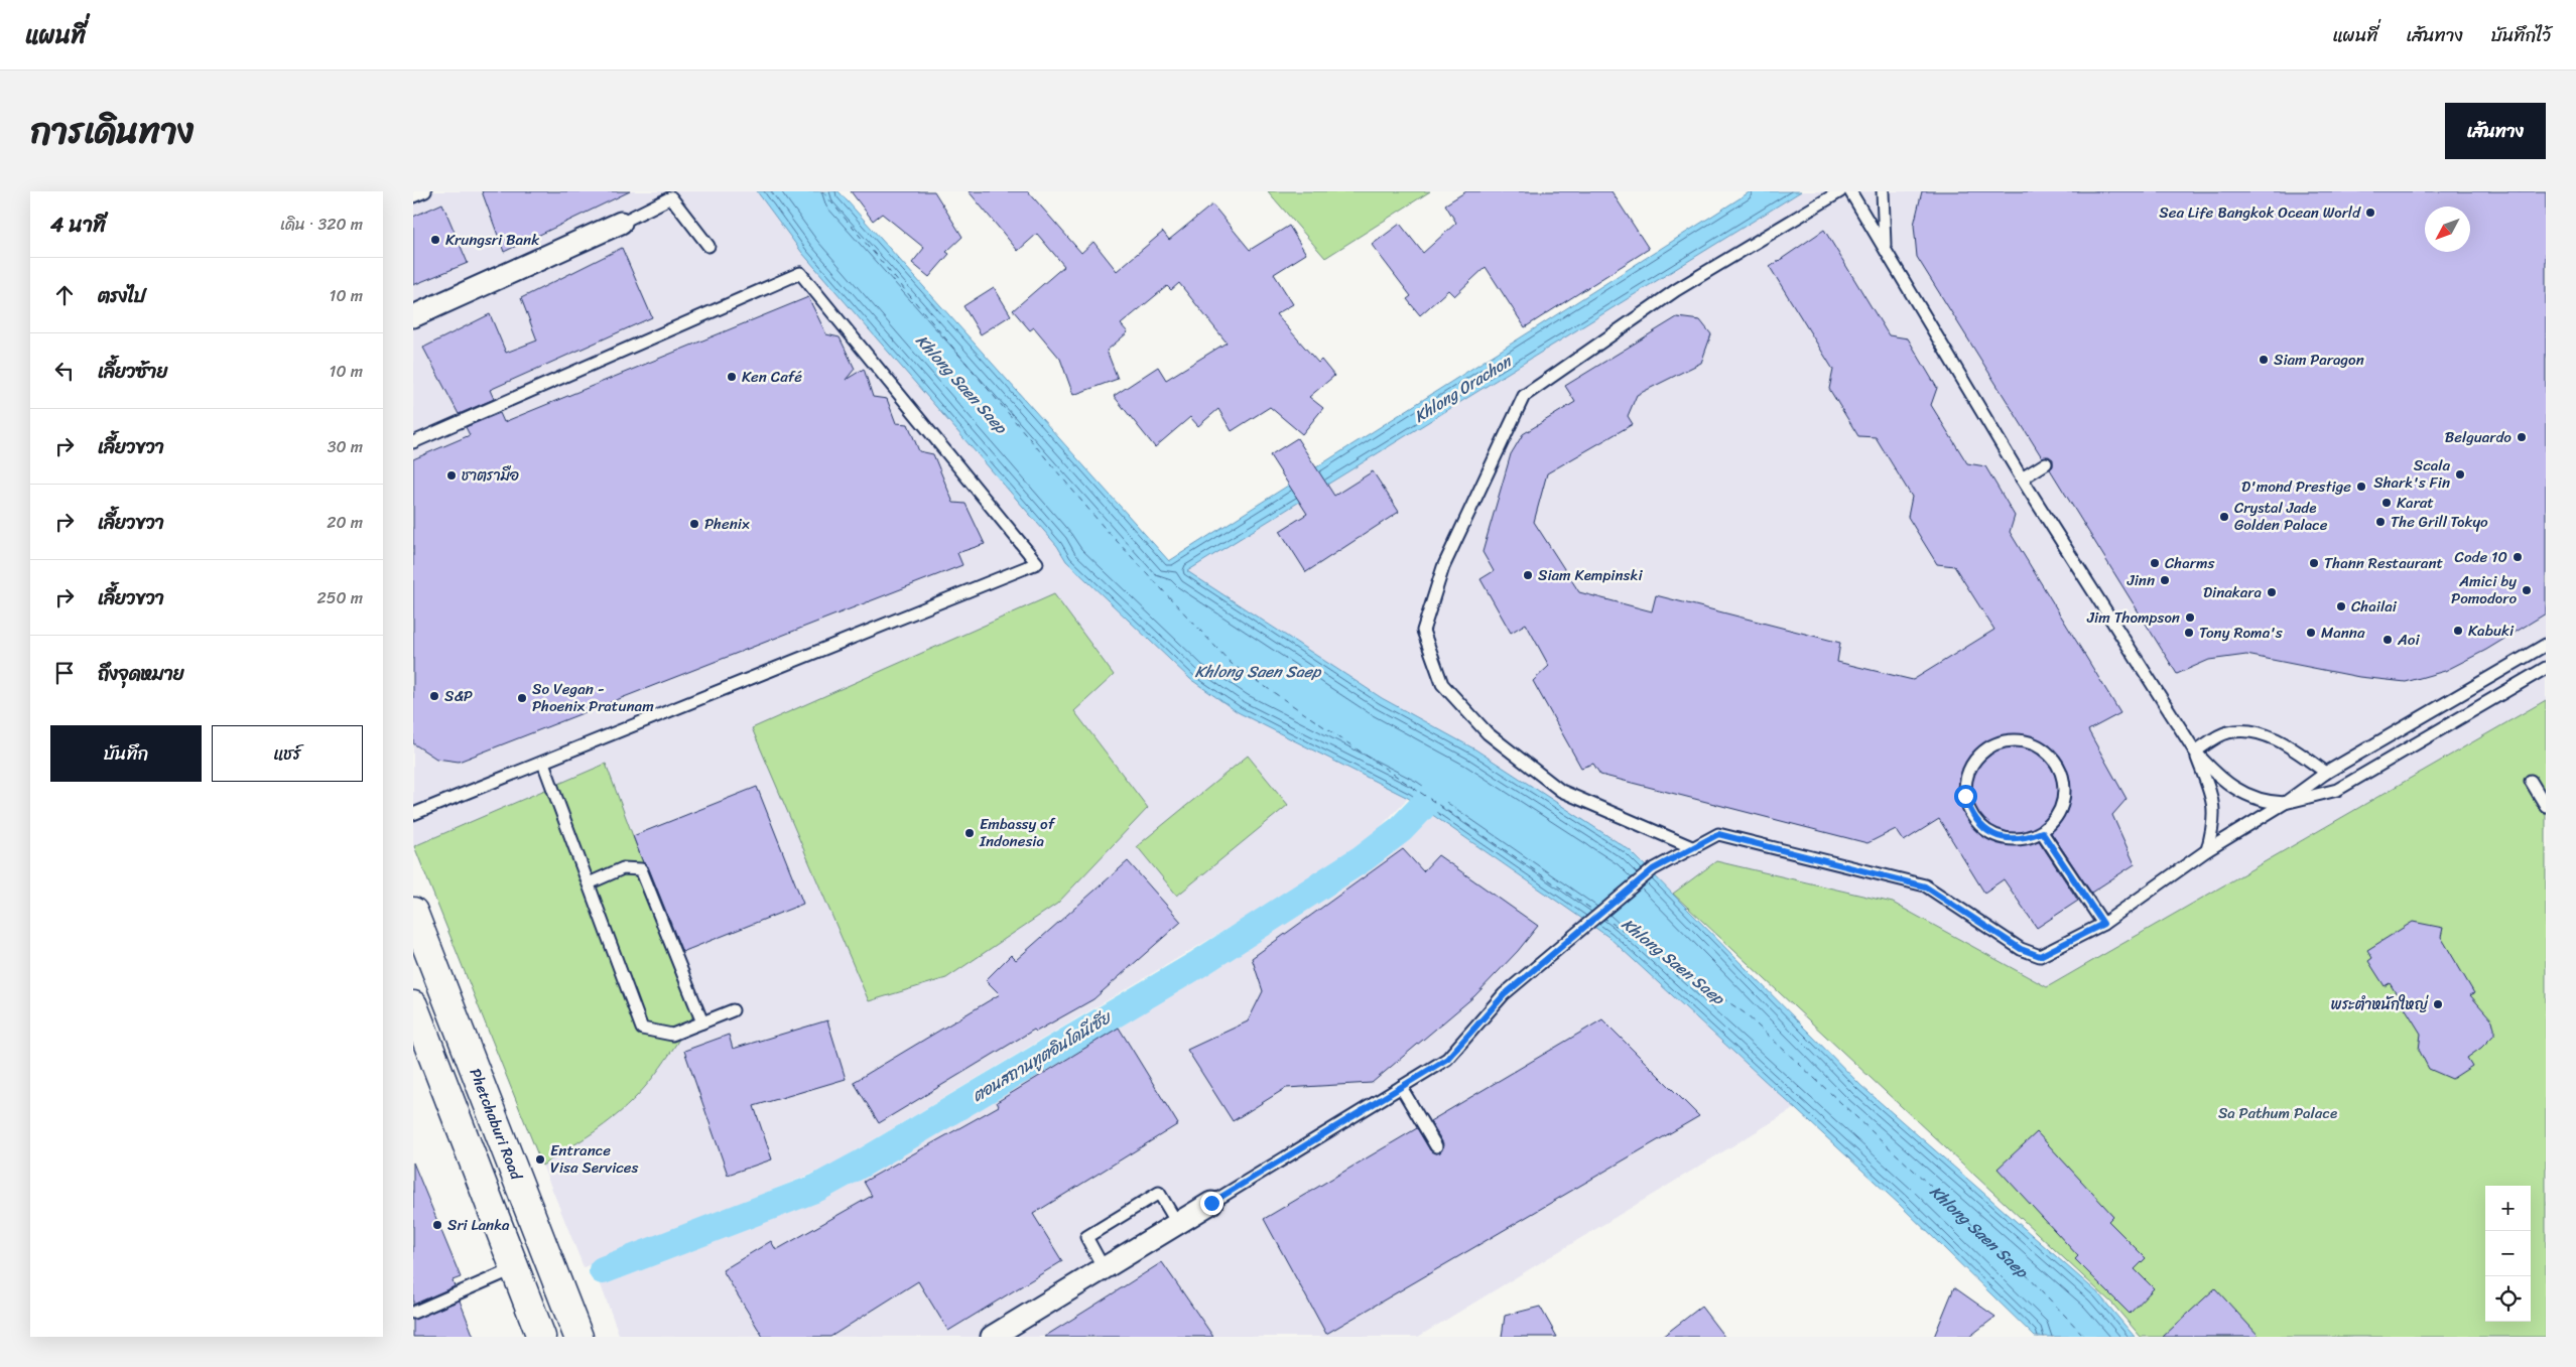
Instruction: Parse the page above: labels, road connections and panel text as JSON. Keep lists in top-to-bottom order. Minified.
{"streets":{"main road":["Phetchaburi Road"]},"water":["Khlong Saen Saep","Khlong Orachon","ตอนสถานทูตอินโดนีเซีย"],"parks":["Sa Pathum Palace"],"places":["Sea Life Bangkok Ocean World","Krungsri Bank","Siam Paragon","Ken Café","Belguardo","Scala Shark's Fin","ชาตรามือ","D'mond Prestige","Karat","Crystal Jade Golden Palace","The Grill Tokyo","Phenix","Code 10","Charms","Thann Restaurant","Siam Kempinski","Jinn","Amici by Pomodoro","Dinakara","Chailai","Jim Thompson","Kabuki","Tony Roma's","Manna","Aoi","S&P","So Vegan - Phoenix Pratunam","Embassy of Indonesia","พระตำหนักใหญ่","Entrance Visa Services","Sri Lanka"],"north":"bottom left","page":{"header":"แผนที่","nav":["แผนที่","เส้นทาง","บันทึกไว้"],"title":"การเดินทาง","buttons":["เส้นทาง",["บันทึก","แชร์"]],"heading":["4 นาที","เดิน · 320 m"],"list":[["ตรงไป","10 m"],["เลี้ยวซ้าย","10 m"],["เลี้ยวขวา","30 m"],["เลี้ยวขวา","20 m"],["เลี้ยวขวา","250 m"],"ถึงจุดหมาย"],"map_buttons":["+","−"]}}
